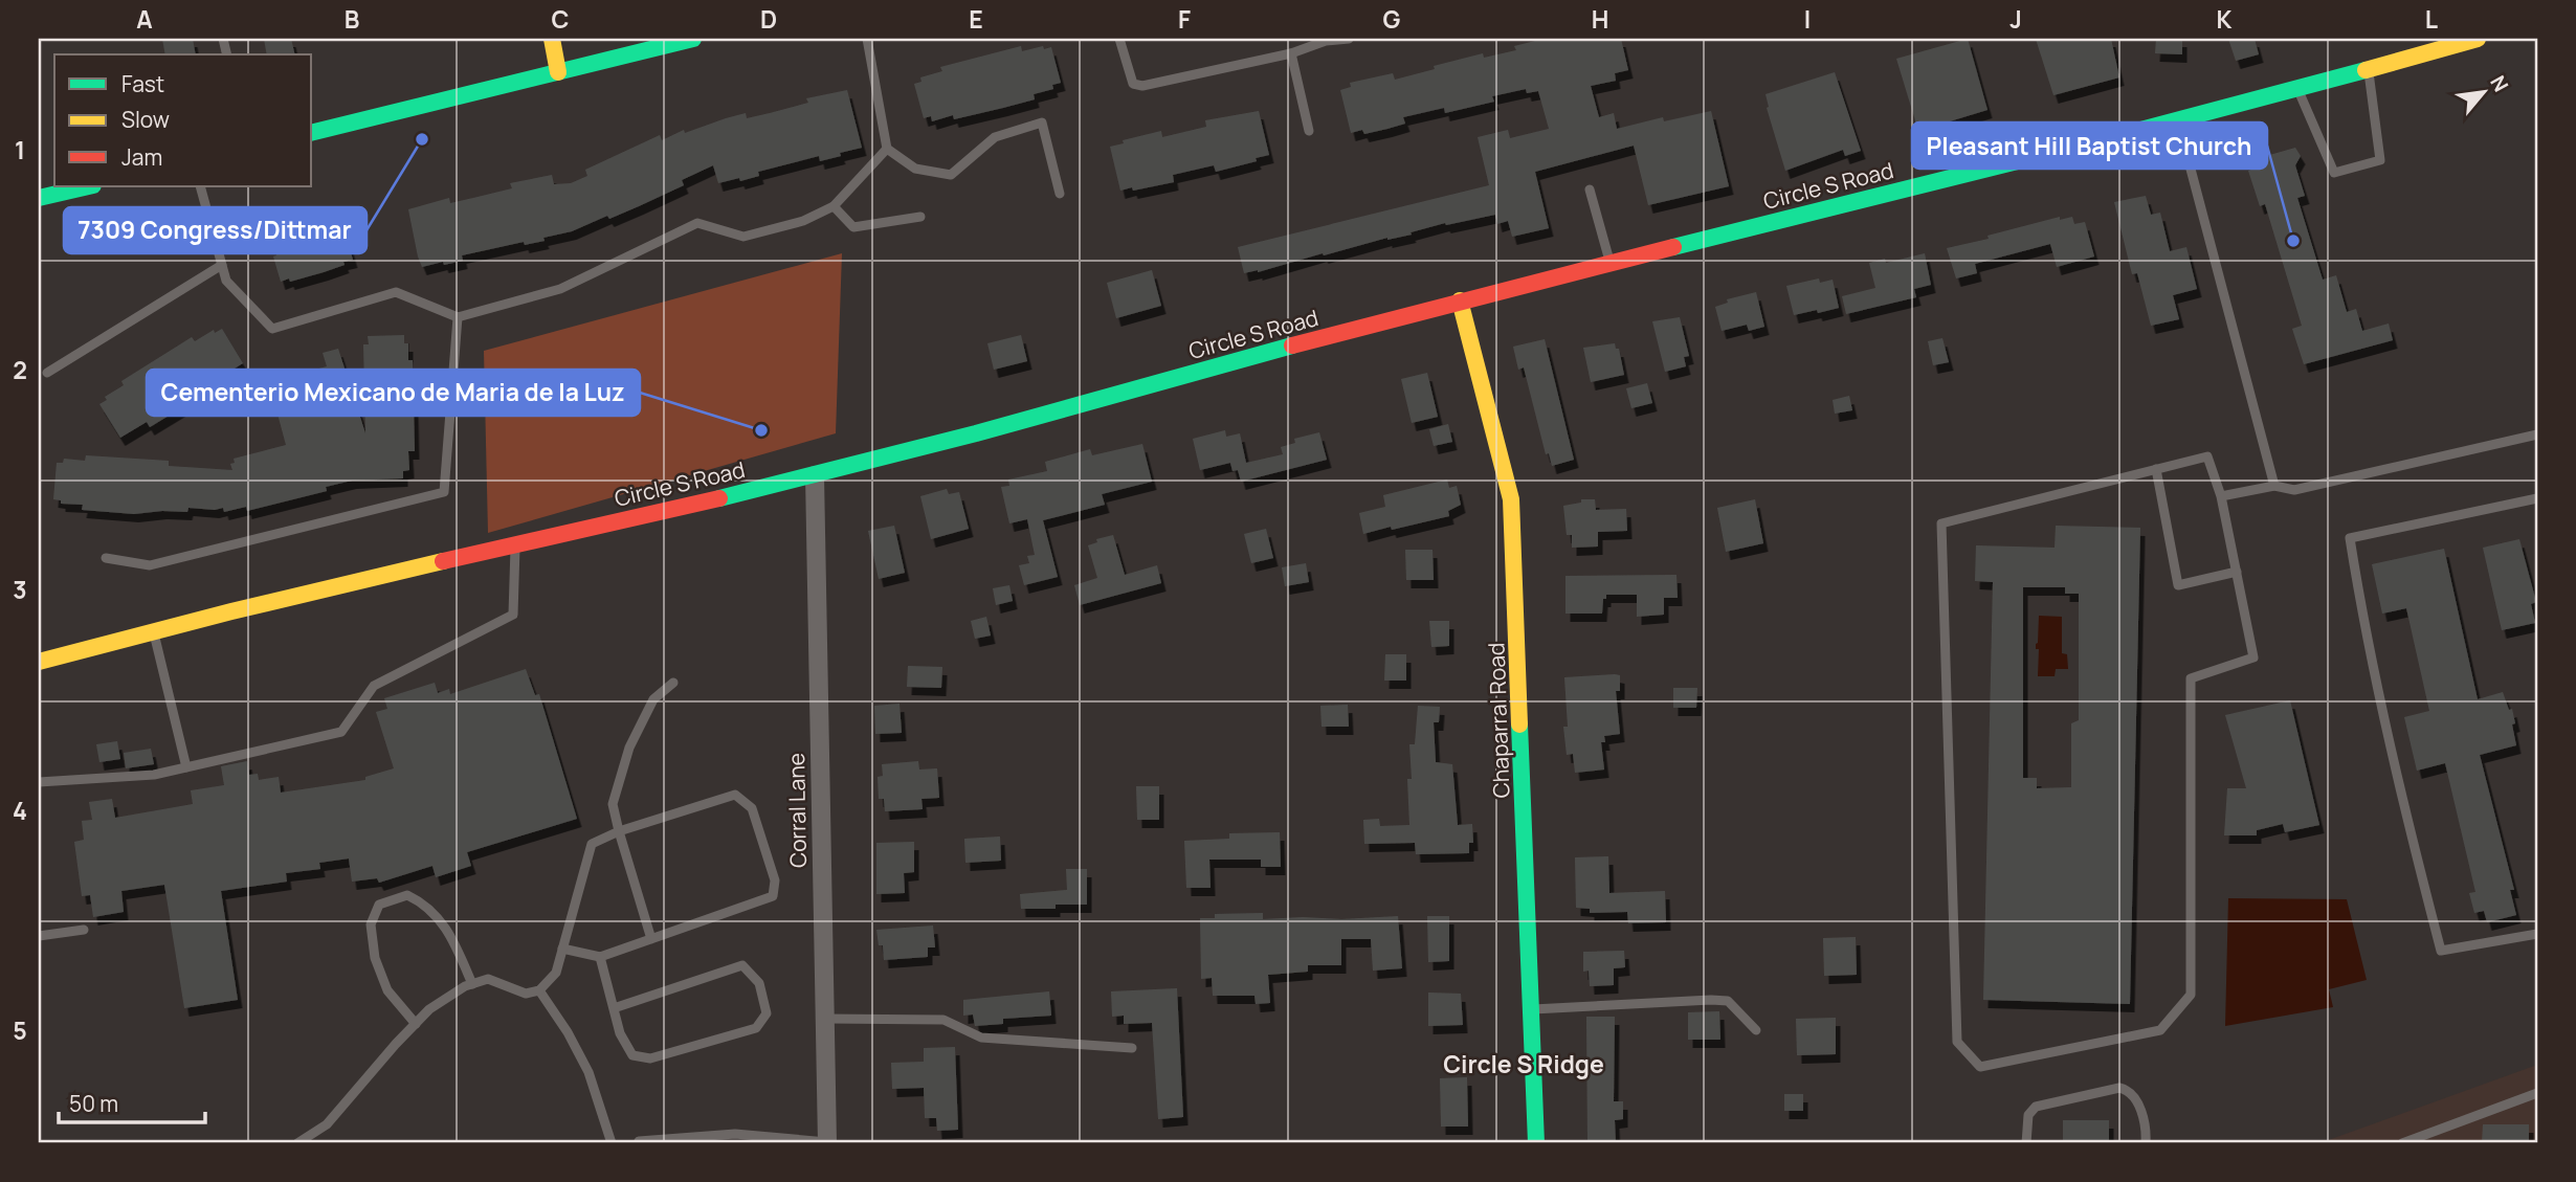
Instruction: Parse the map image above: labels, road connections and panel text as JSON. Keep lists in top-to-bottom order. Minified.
{"streets":{"street":["Circle S Road","Chaparral Road","Corral Lane"]},"crossings":[["Circle S Road","Chaparral Road"],["Circle S Road","Corral Lane"]],"districts":["Circle S Ridge"],"places":["7309 Congress/Dittmar","Pleasant Hill Baptist Church","Cementerio Mexicano de Maria de la Luz"],"legend":["Fast","Slow","Jam"],"scale_bar":"50 m","north":"top right","grid":{"columns":["A","B","C","D","E","F","G","H","I","J","K","L"],"rows":["1","2","3","4","5"]}}
